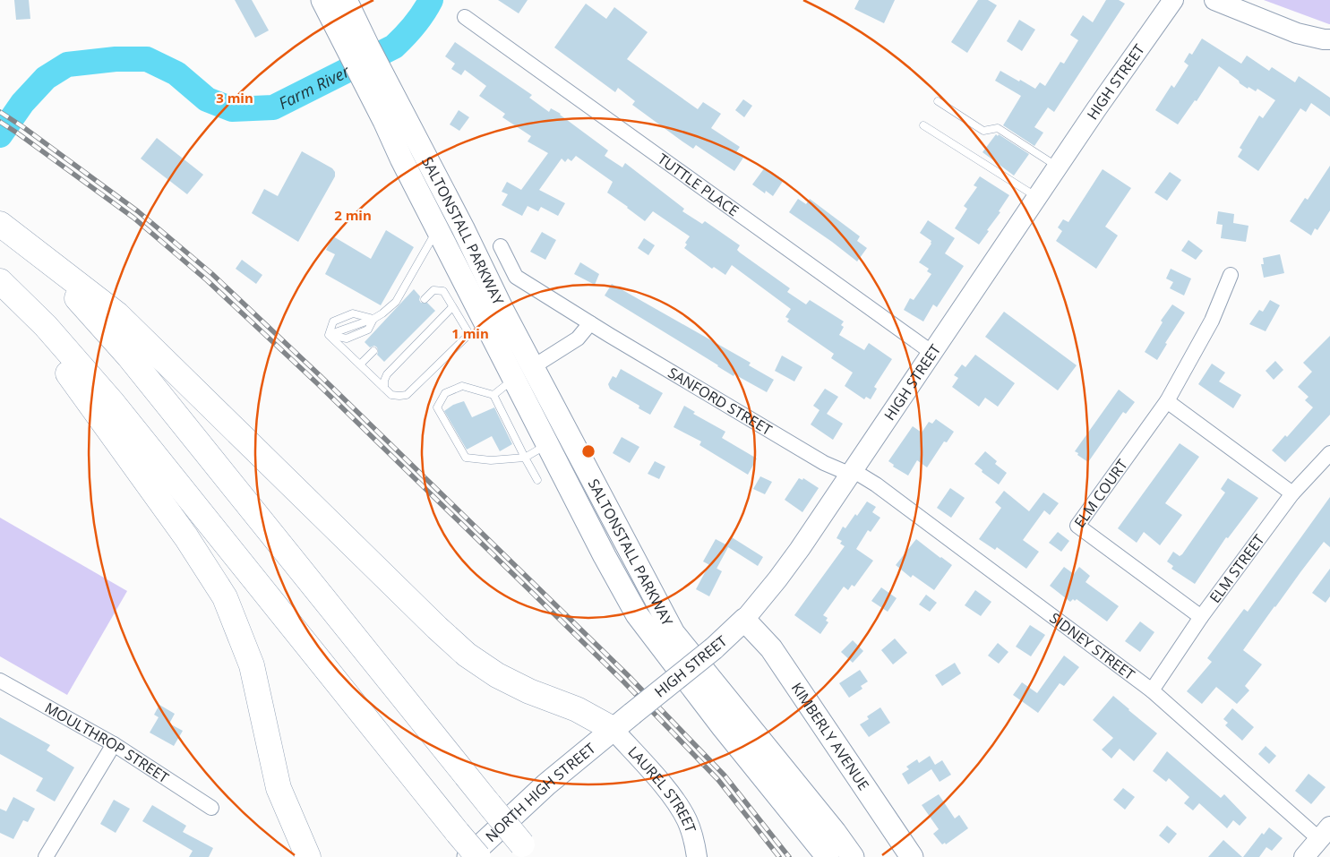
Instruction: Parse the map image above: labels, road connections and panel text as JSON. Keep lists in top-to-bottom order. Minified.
{"streets":{"main road":["HIGH STREET","SALTONSTALL PARKWAY","KIMBERLY AVENUE","LAUREL STREET","NORTH HIGH STREET"],"street":["TUTTLE PLACE","SANFORD STREET","ELM COURT","ELM STREET","SIDNEY STREET","MOULTHROP STREET"]},"crossings":[["HIGH STREET","TUTTLE PLACE"],["HIGH STREET","SANFORD STREET"],["HIGH STREET","SIDNEY STREET"],["HIGH STREET","KIMBERLY AVENUE"],["HIGH STREET","LAUREL STREET"],["HIGH STREET","NORTH HIGH STREET"],["SANFORD STREET","SIDNEY STREET"],["ELM COURT","ELM STREET"],["ELM STREET","SIDNEY STREET"],["LAUREL STREET","NORTH HIGH STREET"]],"water":["Farm River"],"rings":["3 min","2 min","1 min"]}
